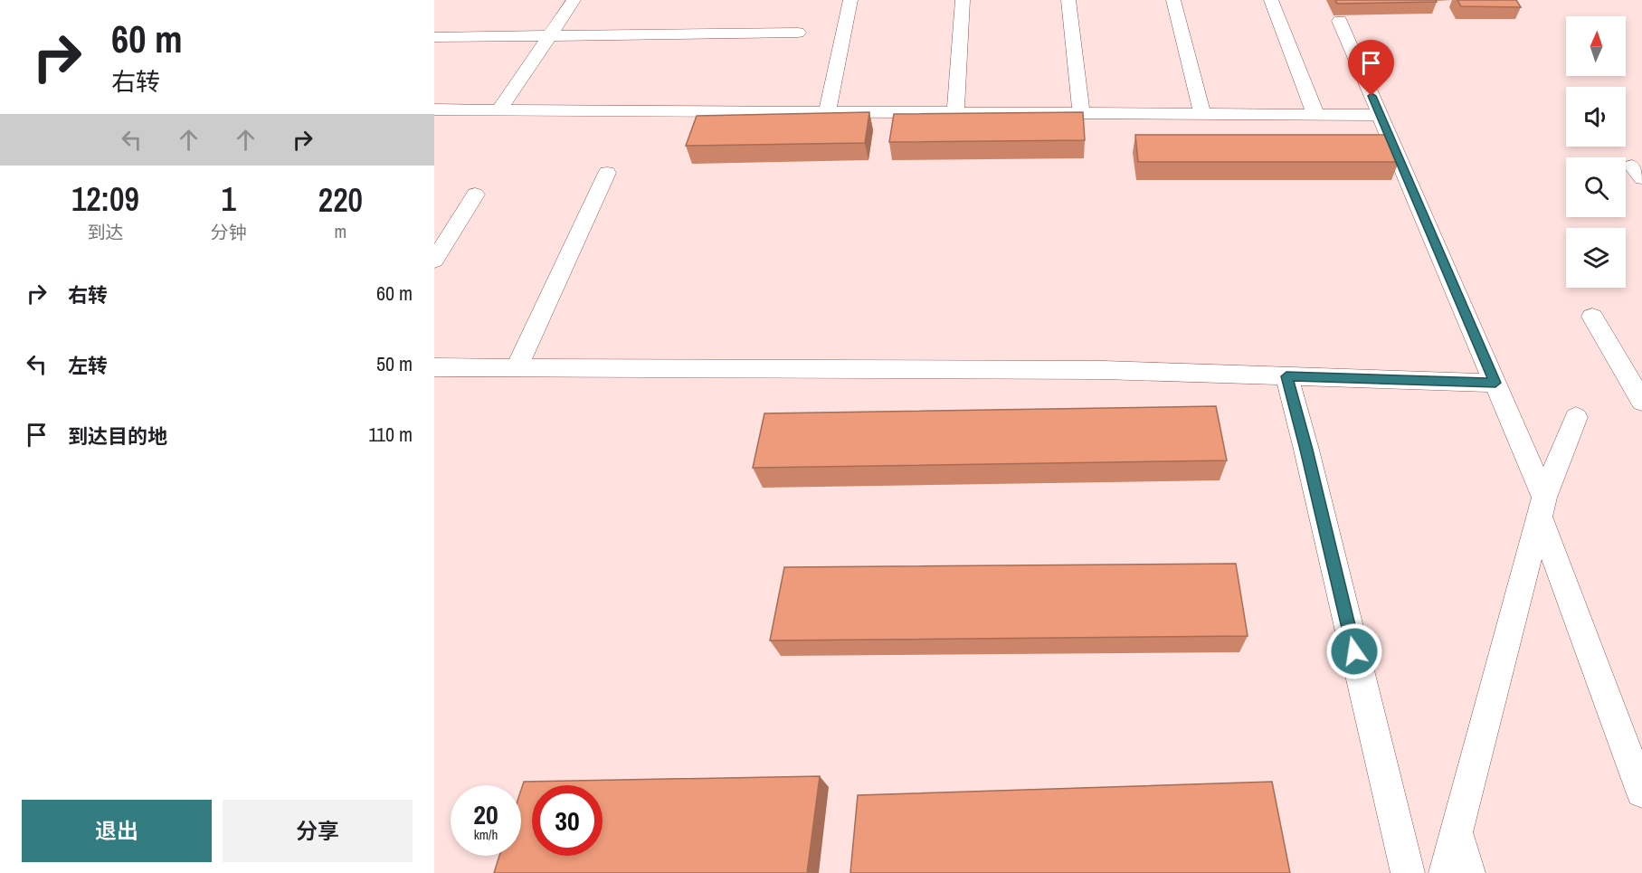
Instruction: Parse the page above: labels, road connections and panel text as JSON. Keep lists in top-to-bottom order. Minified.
{"north":"top","page":{"turn":["60 m","右转"],"eta":["12:09","到达","1","分钟","220","m"],"list":[{"name":"右转","value":"60 m"},{"name":"左转","value":"50 m"},{"name":"到达目的地","value":"110 m"}],"speed":"20 km/h","limit":"30","buttons":["退出","分享"]}}
